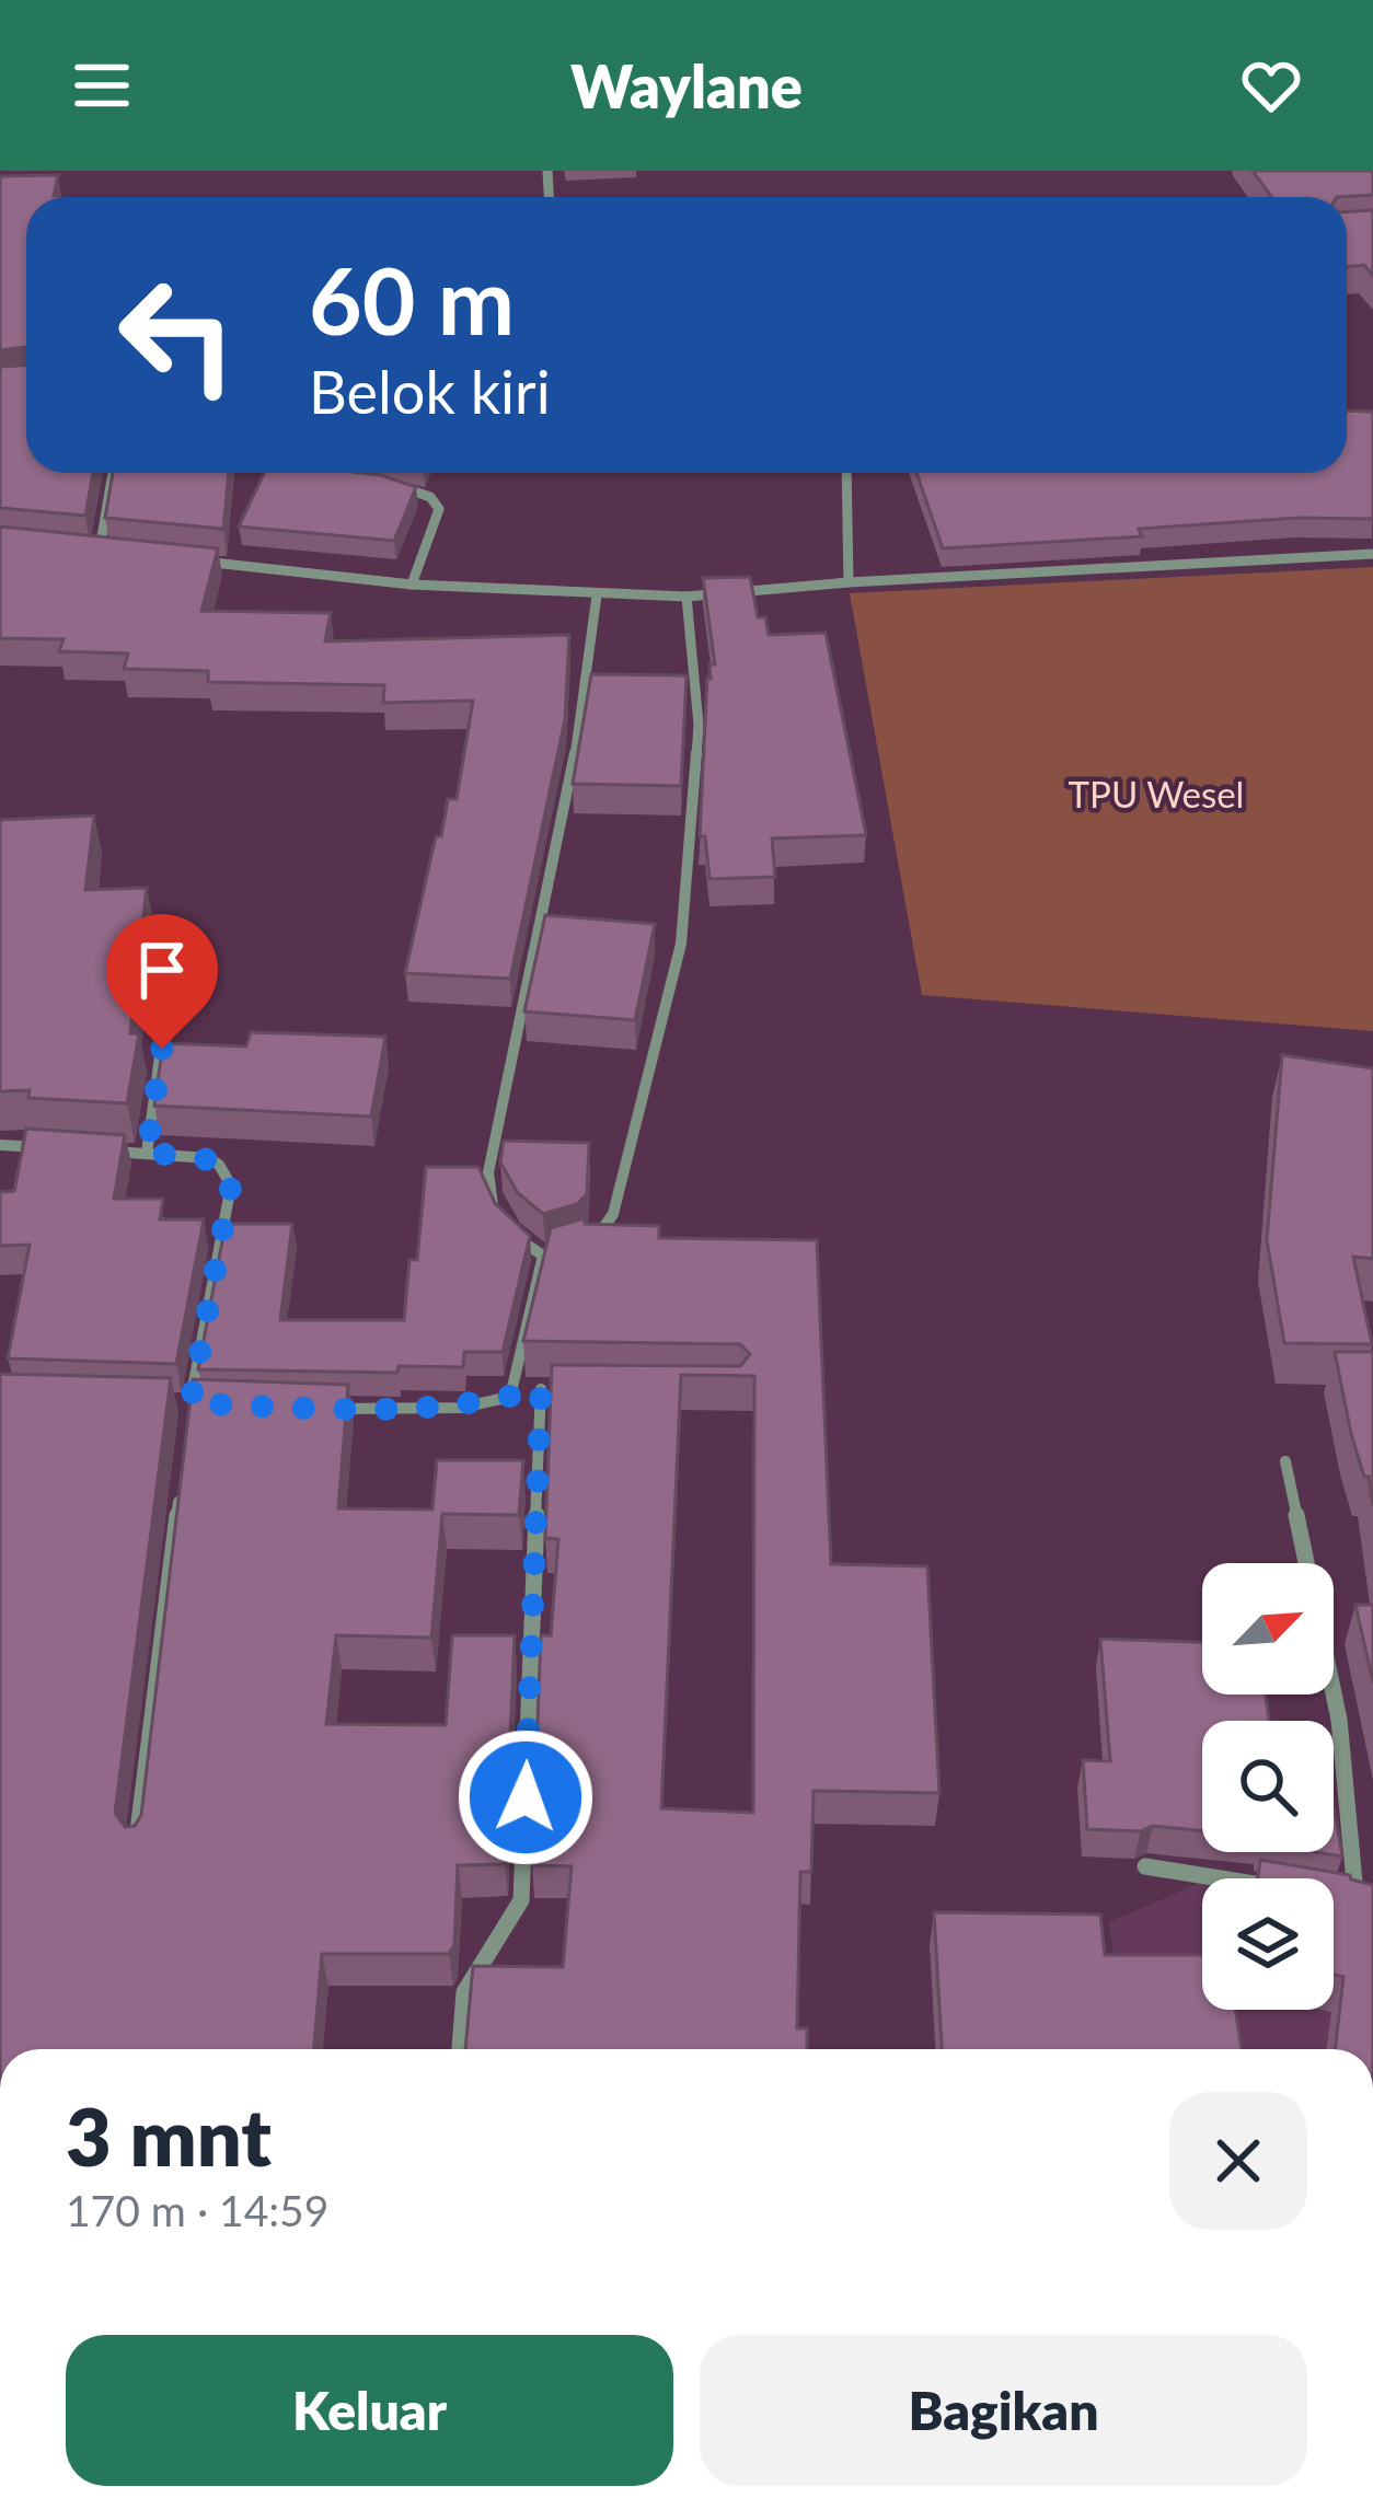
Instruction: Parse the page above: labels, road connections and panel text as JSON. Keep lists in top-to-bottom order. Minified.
{"parks":["TPU Wesel"],"north":"top right","page":{"header":"Waylane","turn":["60 m","Belok kiri"],"heading":["3 mnt","170 m · 14:59"],"buttons":["Keluar","Bagikan"]}}
